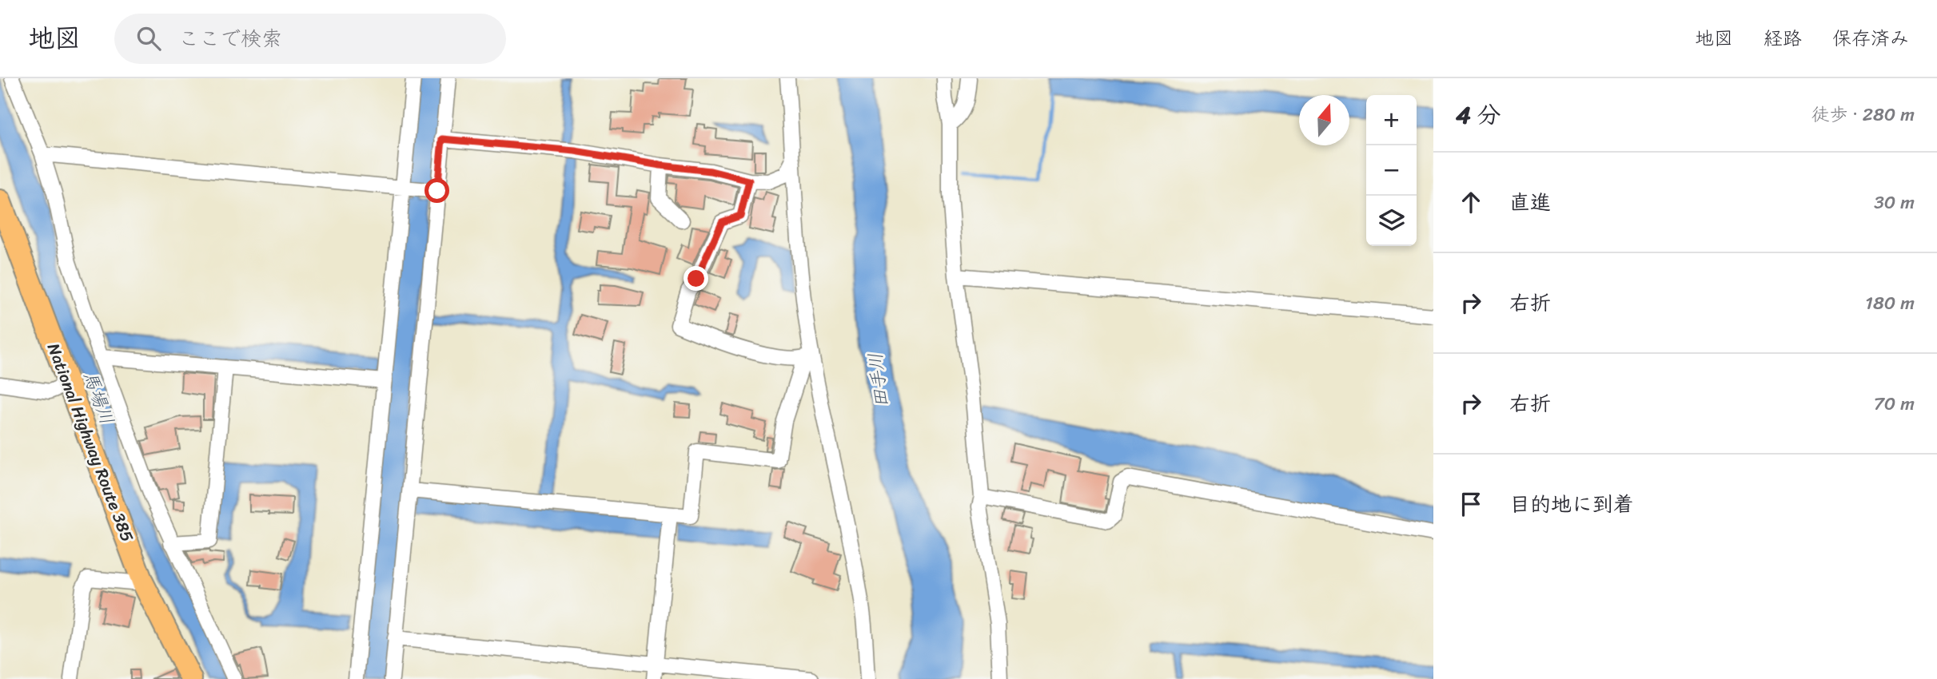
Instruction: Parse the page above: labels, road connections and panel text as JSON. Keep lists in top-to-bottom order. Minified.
{"streets":{"highway":["National Highway Route 385"]},"water":["田手川","馬場川"],"north":"top","page":{"header":"地図","search":"ここで検索","nav":["地図","経路","保存済み"],"heading":["4 分","徒歩 · 280 m"],"map_buttons":["+","−"],"list":[["直進","30 m"],["右折","180 m"],["右折","70 m"],"目的地に到着"]}}
